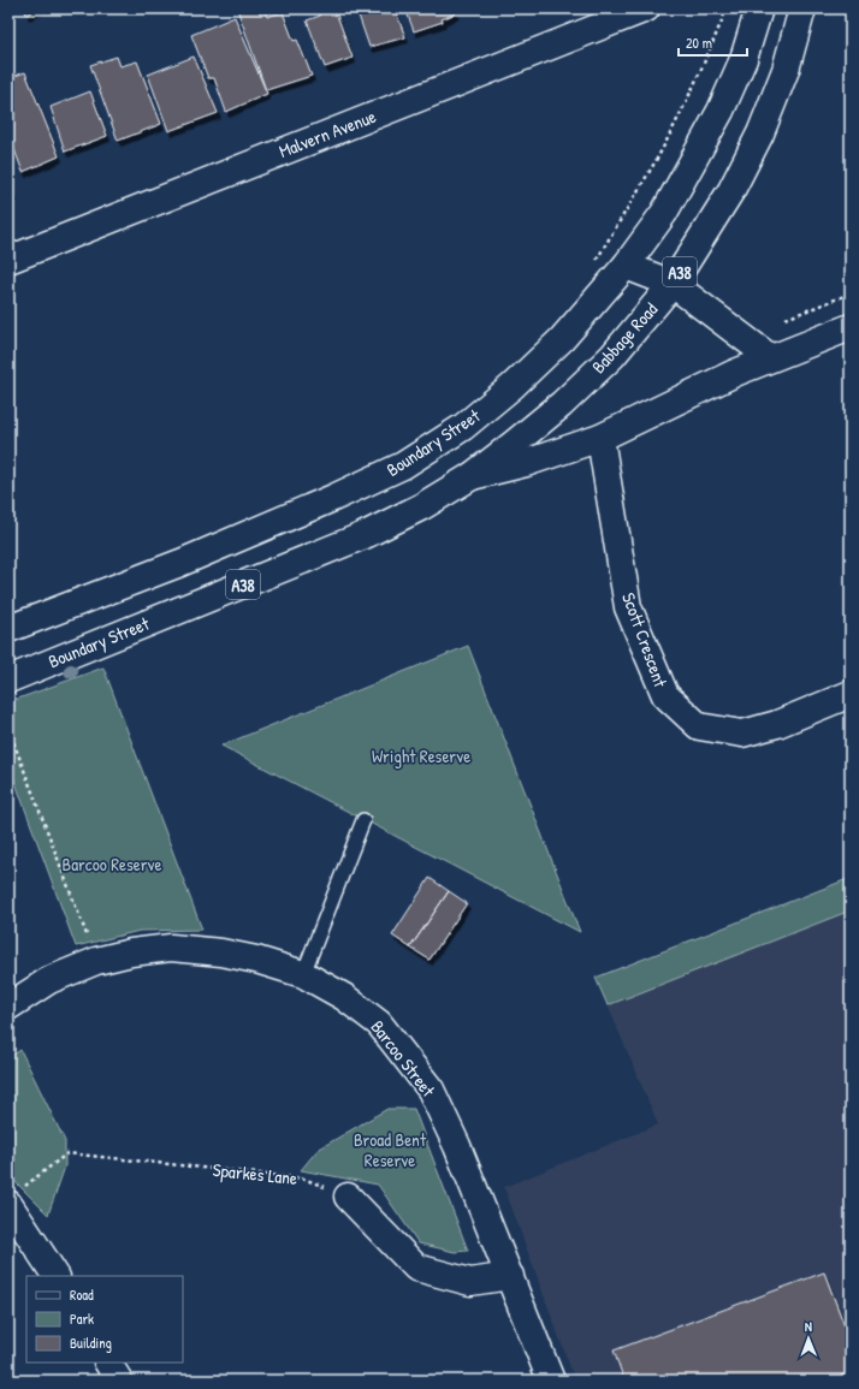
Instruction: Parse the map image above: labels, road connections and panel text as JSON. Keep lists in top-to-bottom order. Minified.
{"streets":{"main road":["Malvern Avenue","A38","Babbage Road","Boundary Street","Scott Crescent","Barcoo Street"],"path":["Sparkes Lane"]},"crossings":[["A38","Boundary Street"],["Babbage Road","Boundary Street"],["Boundary Street","Scott Crescent"]],"parks":["Wright Reserve","Barcoo Reserve","Broad Bent Reserve"],"legend":["Road","Park","Building"],"scale_bar":"20 m","north":"top"}
